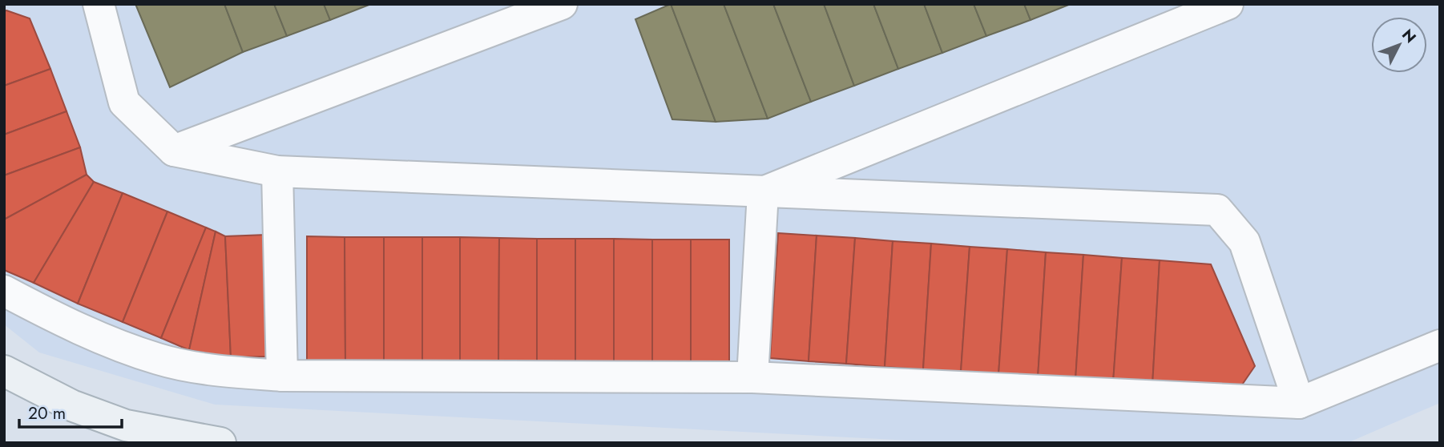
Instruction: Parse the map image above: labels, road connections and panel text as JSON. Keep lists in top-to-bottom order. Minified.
{"scale_bar":"20 m","north":"top right"}
